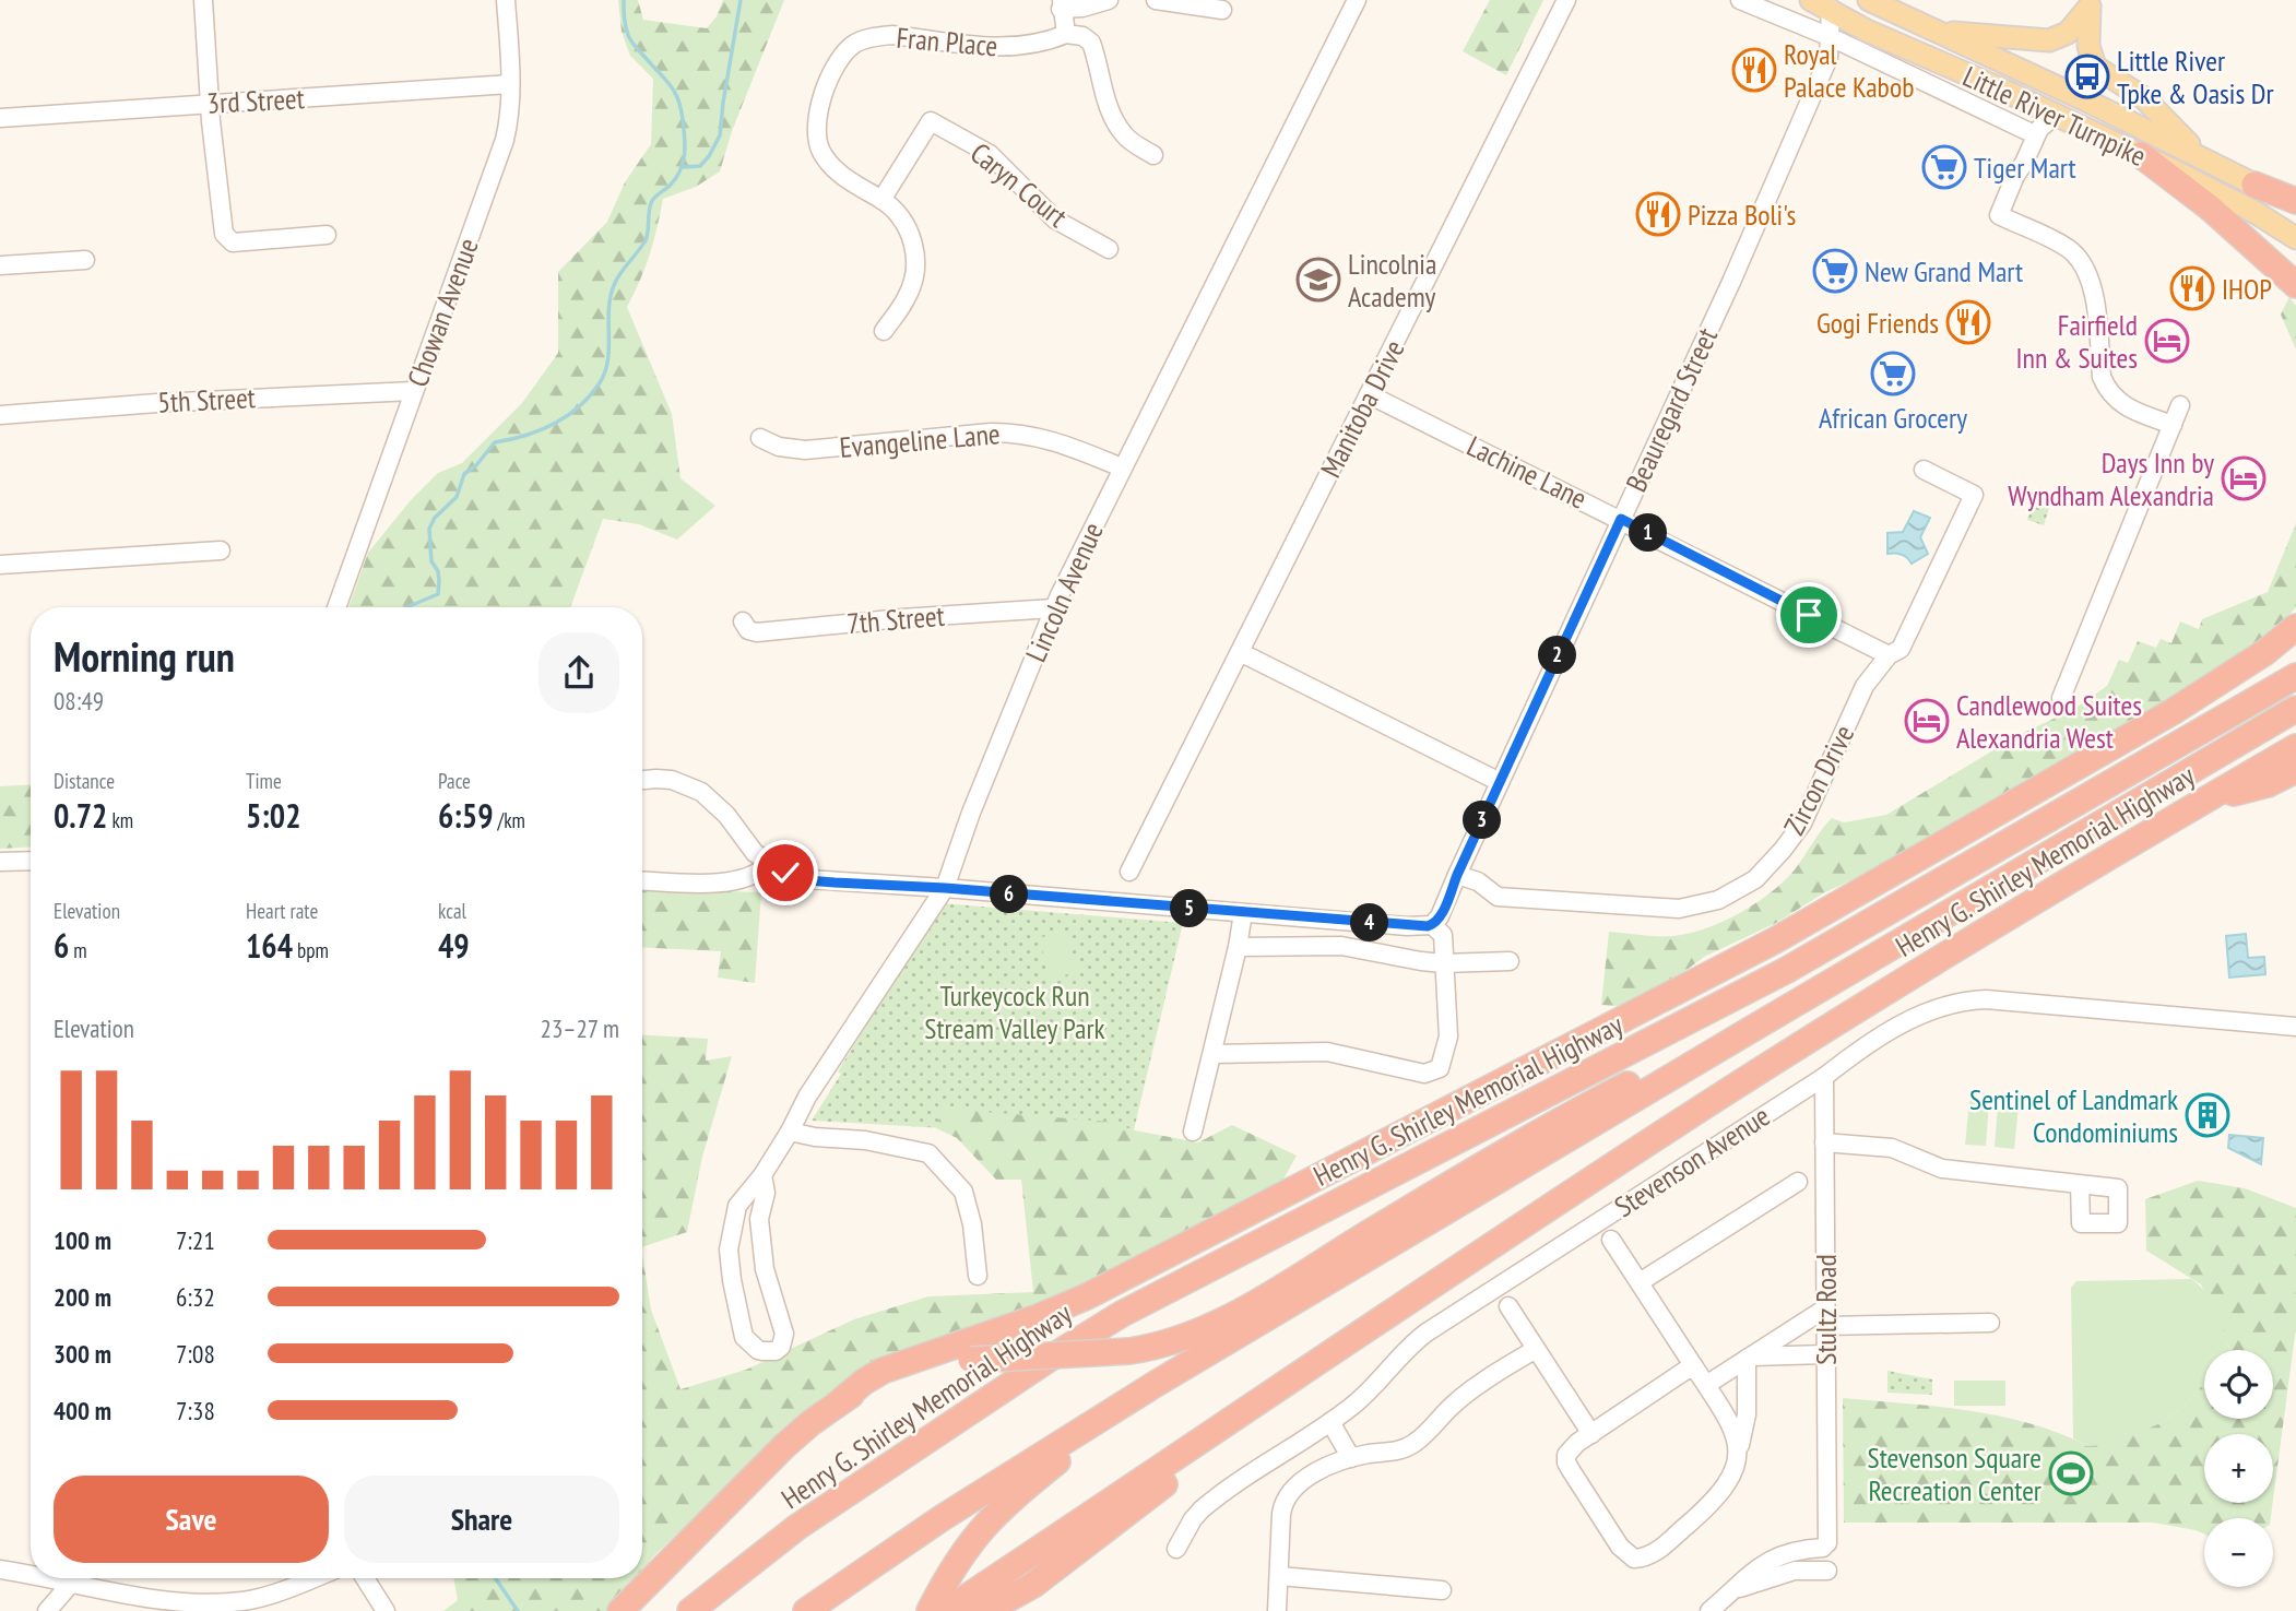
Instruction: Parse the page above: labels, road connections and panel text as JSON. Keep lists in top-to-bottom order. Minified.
{"streets":{"highway":["Henry G. Shirley Memorial Highway"],"main road":["Little River Turnpike"],"street":["Fran Place","3rd Street","Caryn Court","Chowan Avenue","5th Street","Manitoba Drive","Beauregard Street","Evangeline Lane","Lachine Lane","Lincoln Avenue","7th Street","Zircon Drive","Stevenson Avenue","Stultz Road"]},"crossings":[["Fran Place","Caryn Court"],["3rd Street","Chowan Avenue"],["Little River Turnpike","Beauregard Street"],["Chowan Avenue","5th Street"],["Manitoba Drive","Lachine Lane"],["Beauregard Street","Lachine Lane"],["Beauregard Street","Zircon Drive"],["Evangeline Lane","Lincoln Avenue"],["Lachine Lane","Zircon Drive"],["Lincoln Avenue","7th Street"],["Stevenson Avenue","Stultz Road"]],"parks":["Turkeycock Run Stream Valley Park"],"places":{"restaurant":["Royal Palace Kabob","Pizza Boli's","IHOP","Gogi Friends"],"bus stop":["Little River Tpke & Oasis Dr"],"supermarket":["Tiger Mart","New Grand Mart","African Grocery"],"school or university":["Lincolnia Academy"],"hotel":["Fairfield Inn & Suites","Days Inn by Wyndham Alexandria","Candlewood Suites Alexandria West"],"building":["Sentinel of Landmark Condominiums"],"sports":["Stevenson Square Recreation Center"]},"page":{"pins":["1","2","3","6","5","4"],"heading":["Morning run","08:49"],"stats":[["Distance","0.72 km"],["Time","5:02"],["Pace","6:59 /km"],["Elevation","6 m"],["Heart rate","164 bpm"],["kcal","49"]],"chart":["Elevation","23–27 m"],"list":[{"name":"100 m","note":"7:21"},{"name":"200 m","note":"6:32"},{"name":"300 m","note":"7:08"},{"name":"400 m","note":"7:38"}],"map_buttons":["+","−"],"buttons":["Save","Share"]}}
